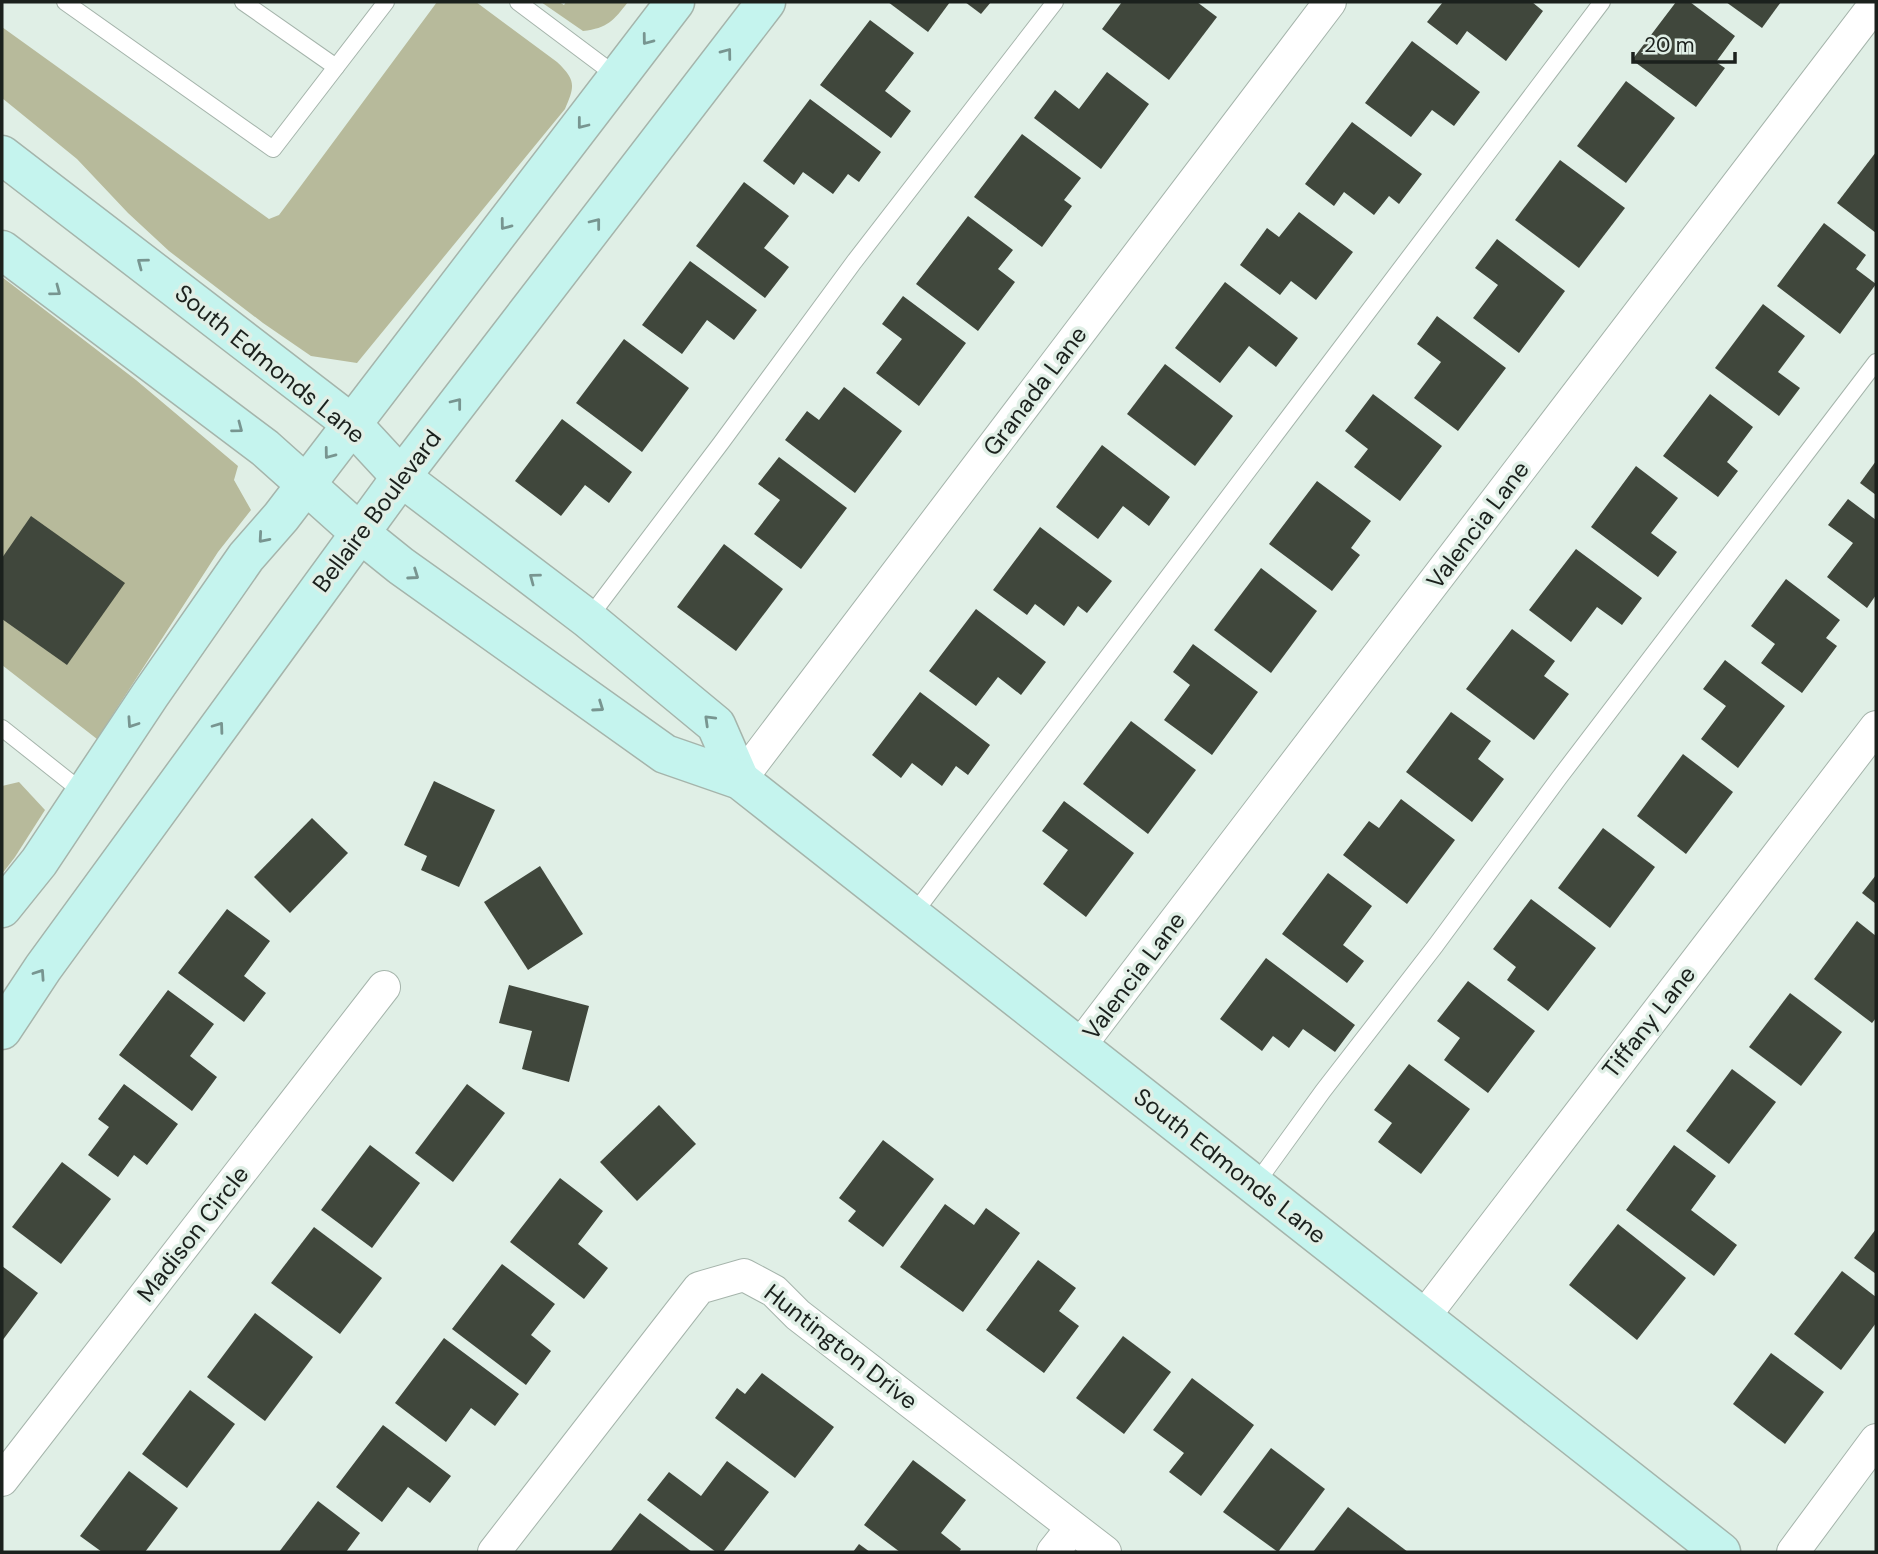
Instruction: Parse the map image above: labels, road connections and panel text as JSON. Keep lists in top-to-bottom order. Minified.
{"streets":{"main road":["South Edmonds Lane","Bellaire Boulevard"],"street":["Granada Lane","Valencia Lane","Tiffany Lane","Madison Circle","Huntington Drive"]},"crossings":[["South Edmonds Lane","Granada Lane"],["South Edmonds Lane","Bellaire Boulevard"],["South Edmonds Lane","Valencia Lane"],["South Edmonds Lane","Tiffany Lane"]],"scale_bar":"20 m"}
